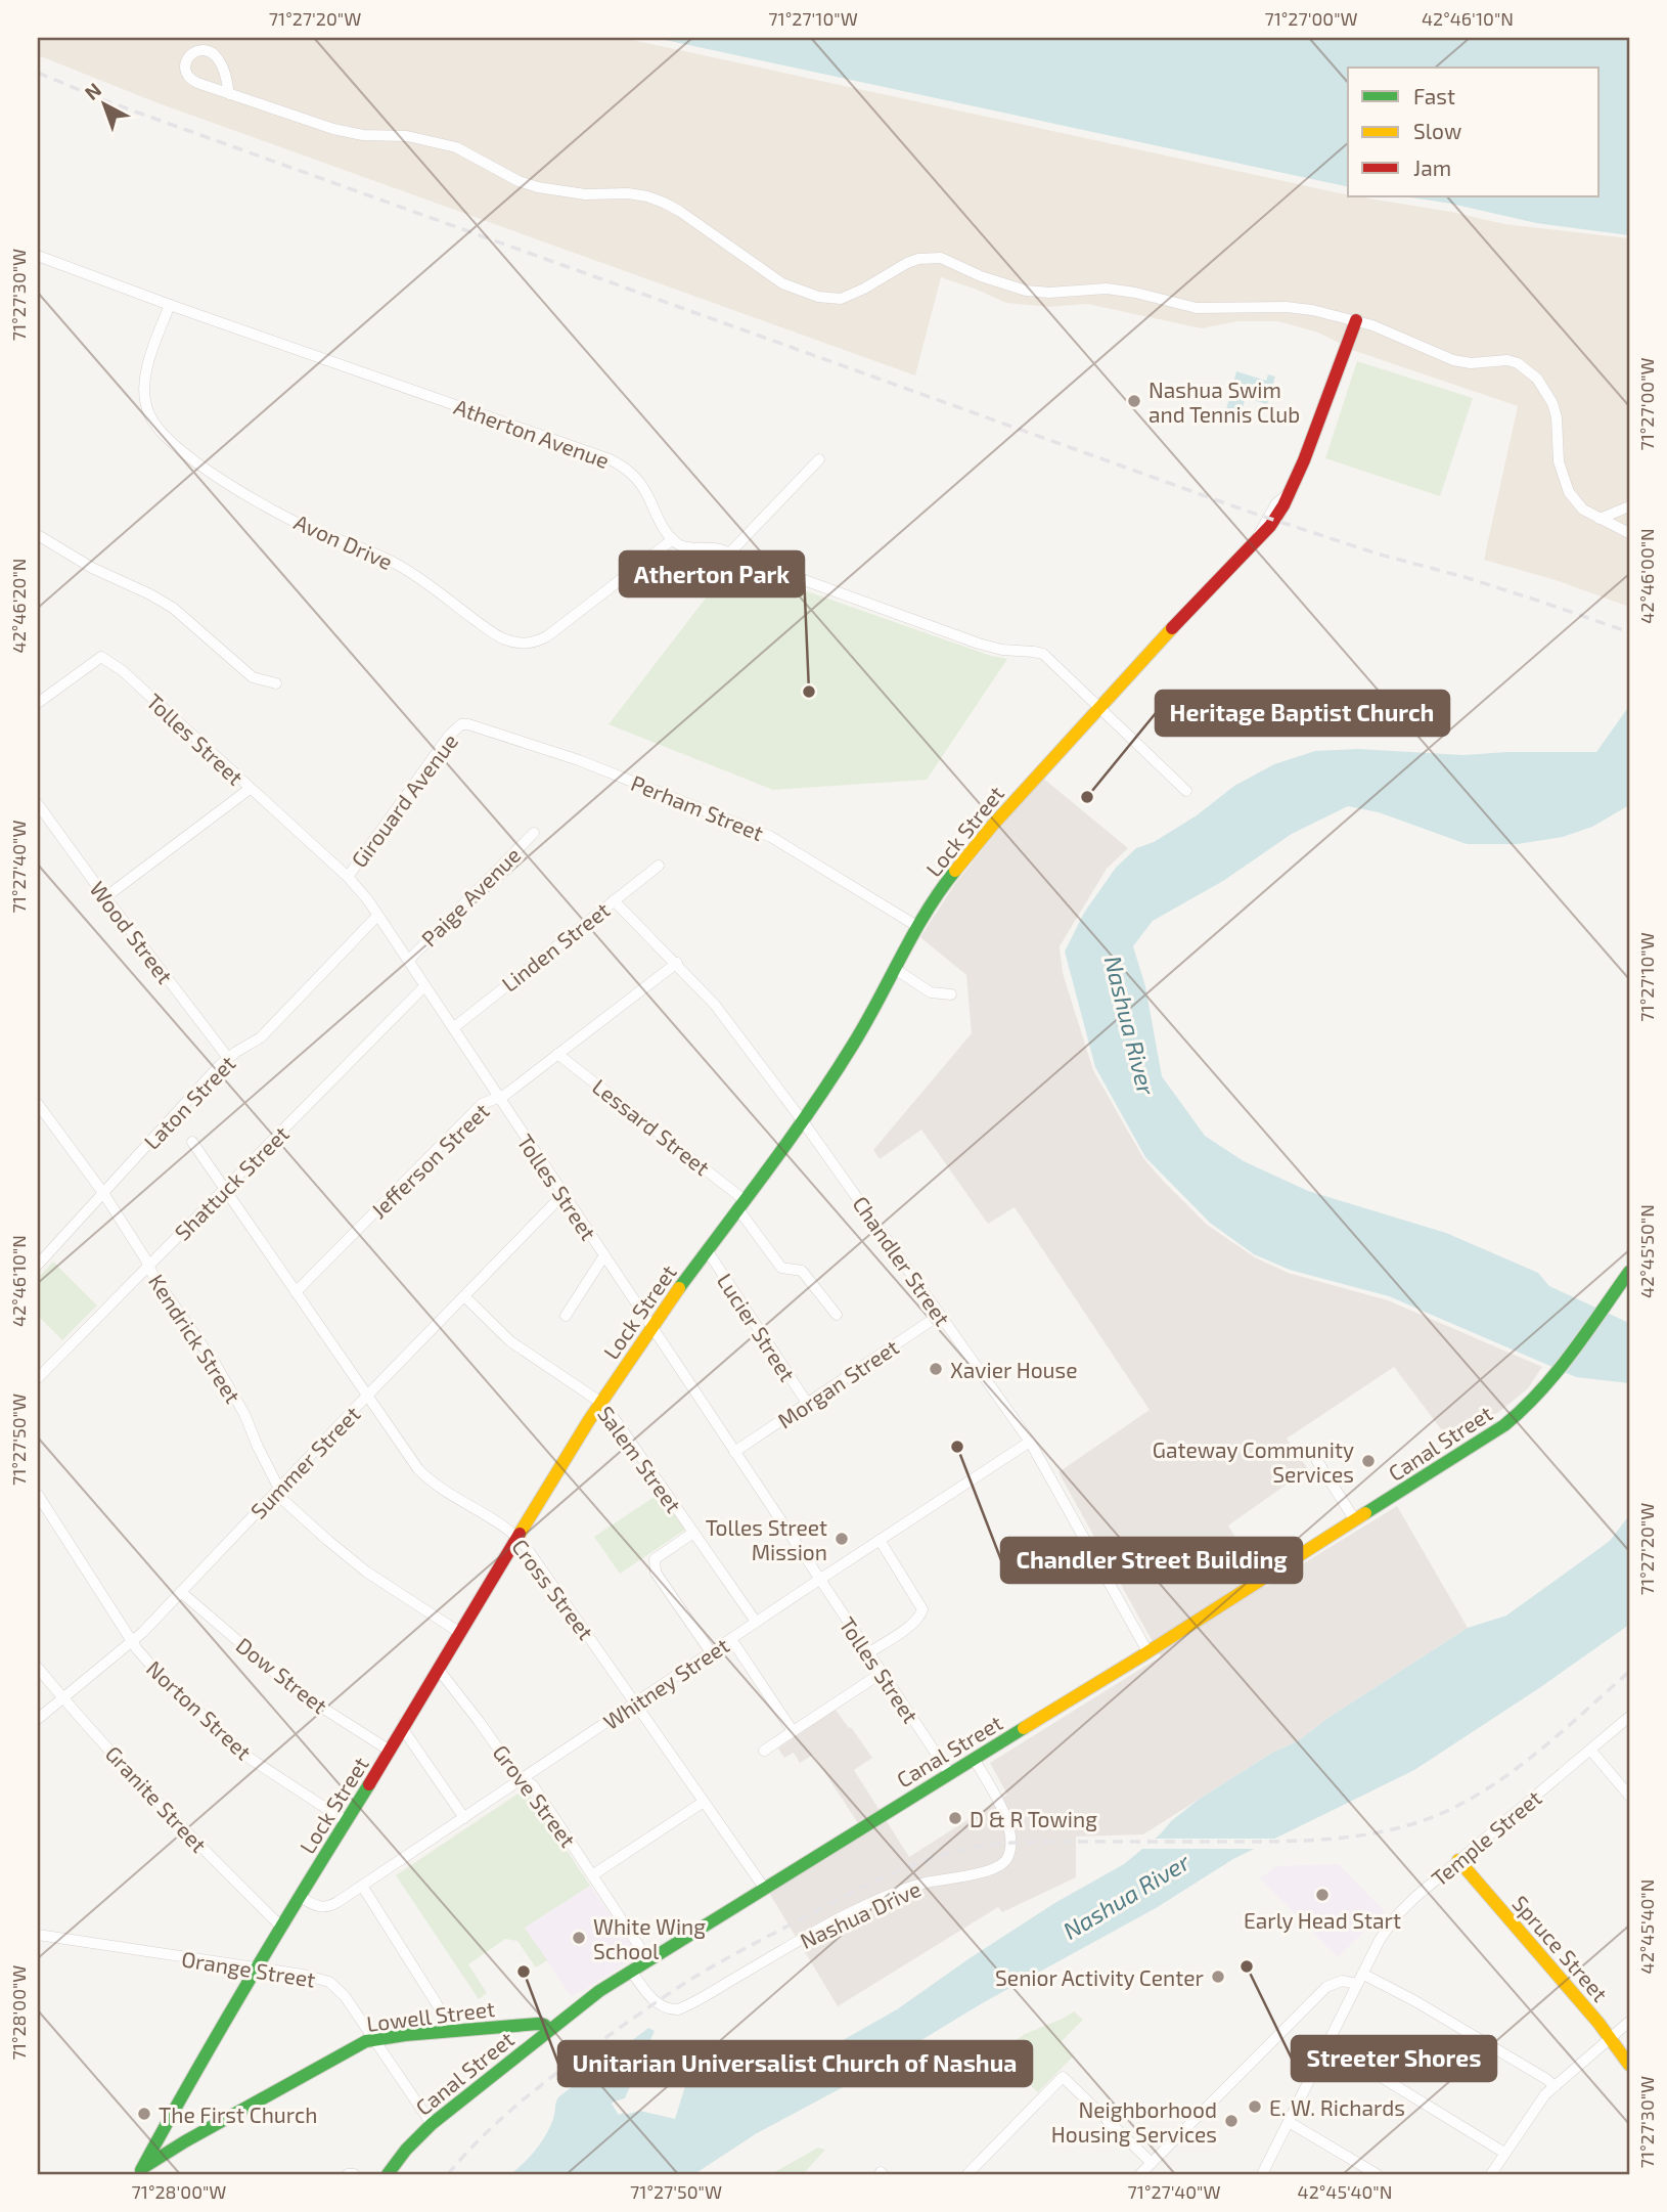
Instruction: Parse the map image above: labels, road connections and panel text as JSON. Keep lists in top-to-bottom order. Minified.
{"streets":{"street":["Atherton Avenue","Avon Drive","Tolles Street","Girouard Avenue","Perham Street","Lock Street","Paige Avenue","Wood Street","Linden Street","Laton Street","Lessard Street","Jefferson Street","Shattuck Street","Chandler Street","Lucier Street","Kendrick Street","Morgan Street","Canal Street","Salem Street","Summer Street","Cross Street","Dow Street","Whitney Street","Norton Street","Grove Street","Granite Street","Temple Street","Nashua Drive","Spruce Street","Orange Street","Lowell Street"]},"crossings":[["Atherton Avenue","Avon Drive"],["Tolles Street","Girouard Avenue"],["Tolles Street","Lock Street"],["Tolles Street","Paige Avenue"],["Tolles Street","Linden Street"],["Tolles Street","Laton Street"],["Tolles Street","Jefferson Street"],["Tolles Street","Shattuck Street"],["Tolles Street","Morgan Street"],["Tolles Street","Canal Street"],["Tolles Street","Summer Street"],["Tolles Street","Whitney Street"],["Girouard Avenue","Perham Street"],["Perham Street","Lock Street"],["Lock Street","Lessard Street"],["Lock Street","Chandler Street"],["Lock Street","Lucier Street"],["Lock Street","Kendrick Street"],["Lock Street","Salem Street"],["Lock Street","Cross Street"],["Lock Street","Dow Street"],["Lock Street","Whitney Street"],["Lock Street","Norton Street"],["Lock Street","Grove Street"],["Lock Street","Granite Street"],["Lock Street","Orange Street"],["Lock Street","Lowell Street"],["Wood Street","Laton Street"],["Linden Street","Chandler Street"],["Laton Street","Kendrick Street"],["Lessard Street","Jefferson Street"],["Jefferson Street","Chandler Street"],["Jefferson Street","Cross Street"],["Shattuck Street","Kendrick Street"],["Shattuck Street","Cross Street"],["Chandler Street","Morgan Street"],["Chandler Street","Canal Street"],["Chandler Street","Whitney Street"],["Lucier Street","Morgan Street"],["Kendrick Street","Summer Street"],["Canal Street","Cross Street"],["Canal Street","Grove Street"],["Canal Street","Nashua Drive"],["Canal Street","Orange Street"],["Canal Street","Lowell Street"],["Salem Street","Summer Street"],["Salem Street","Whitney Street"],["Summer Street","Cross Street"],["Summer Street","Dow Street"],["Summer Street","Norton Street"],["Summer Street","Granite Street"],["Cross Street","Whitney Street"],["Whitney Street","Grove Street"],["Temple Street","Spruce Street"],["Orange Street","Lowell Street"]],"water":["Nashua River"],"places":["Nashua Swim and Tennis Club","Atherton Park","Heritage Baptist Church","Xavier House","Chandler Street Building","Gateway Community Services","Tolles Street Mission","D & R Towing","Early Head Start","White Wing School","Streeter Shores","Unitarian Universalist Church of Nashua","Senior Activity Center","E. W. Richards","The First Church","Neighborhood Housing Services"],"legend":["Fast","Slow","Jam"],"north":"top left","coordinates":["71°27'20\"W","71°27'10\"W","71°27'00\"W","42°46'10\"N","71°27'30\"W","42°46'00\"N","42°46'20\"N","71°27'40\"W","42°45'50\"N","71°27'50\"W","42°45'40\"N","71°28'00\"W"]}
